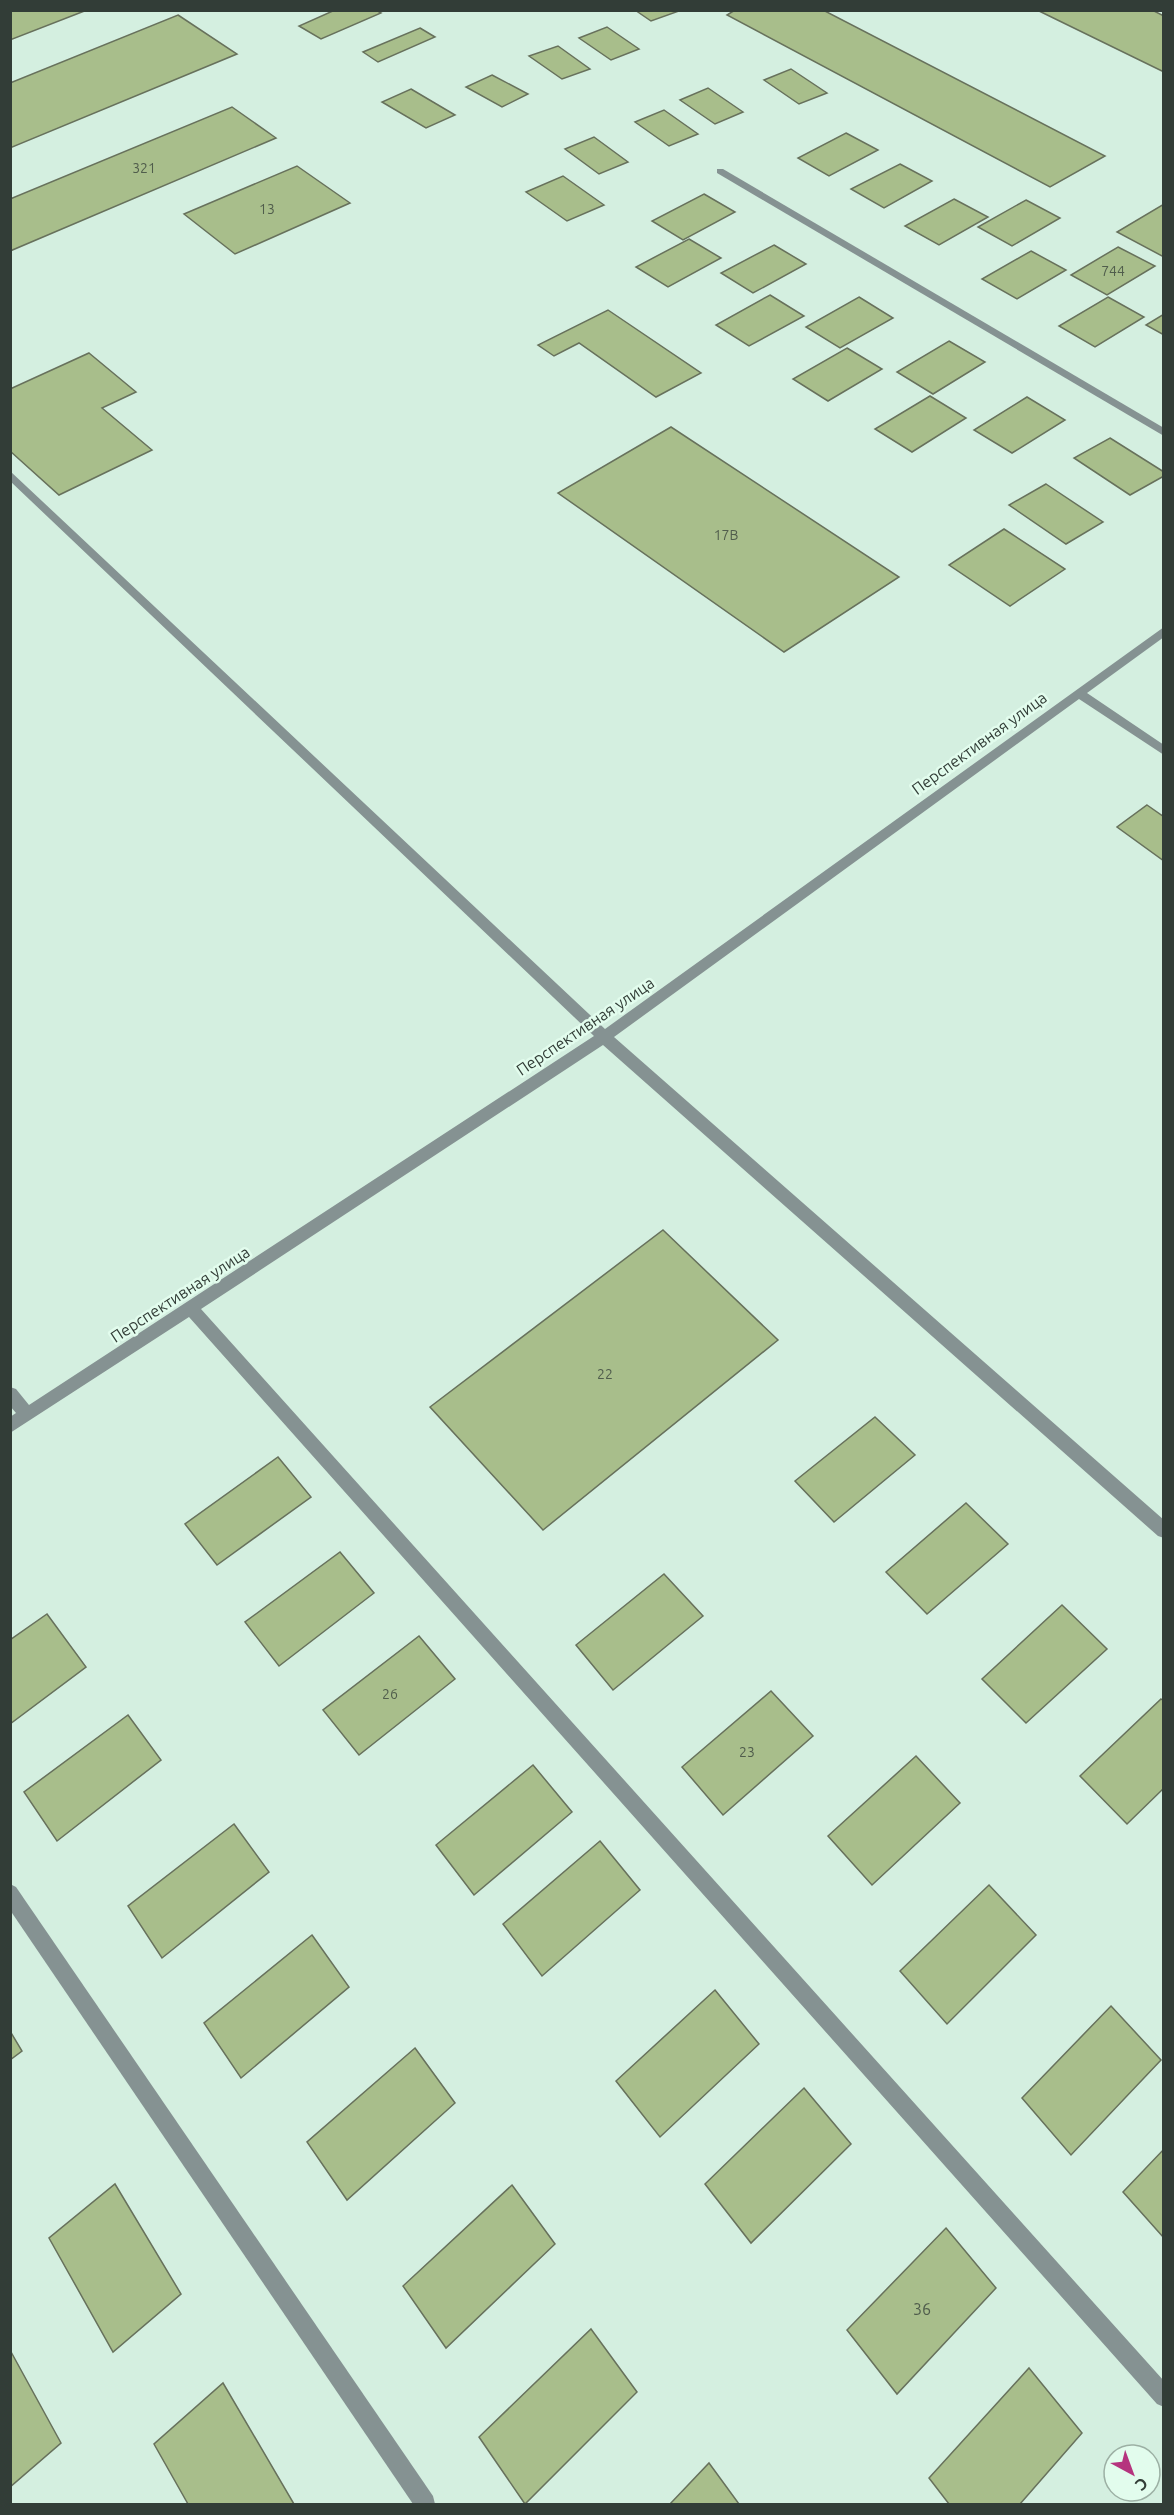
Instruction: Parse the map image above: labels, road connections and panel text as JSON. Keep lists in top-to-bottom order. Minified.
{"streets":{"street":["Перспективная улица"]},"house_numbers":["321","13","744","17В","22","26","23","36"],"north":"bottom right"}
